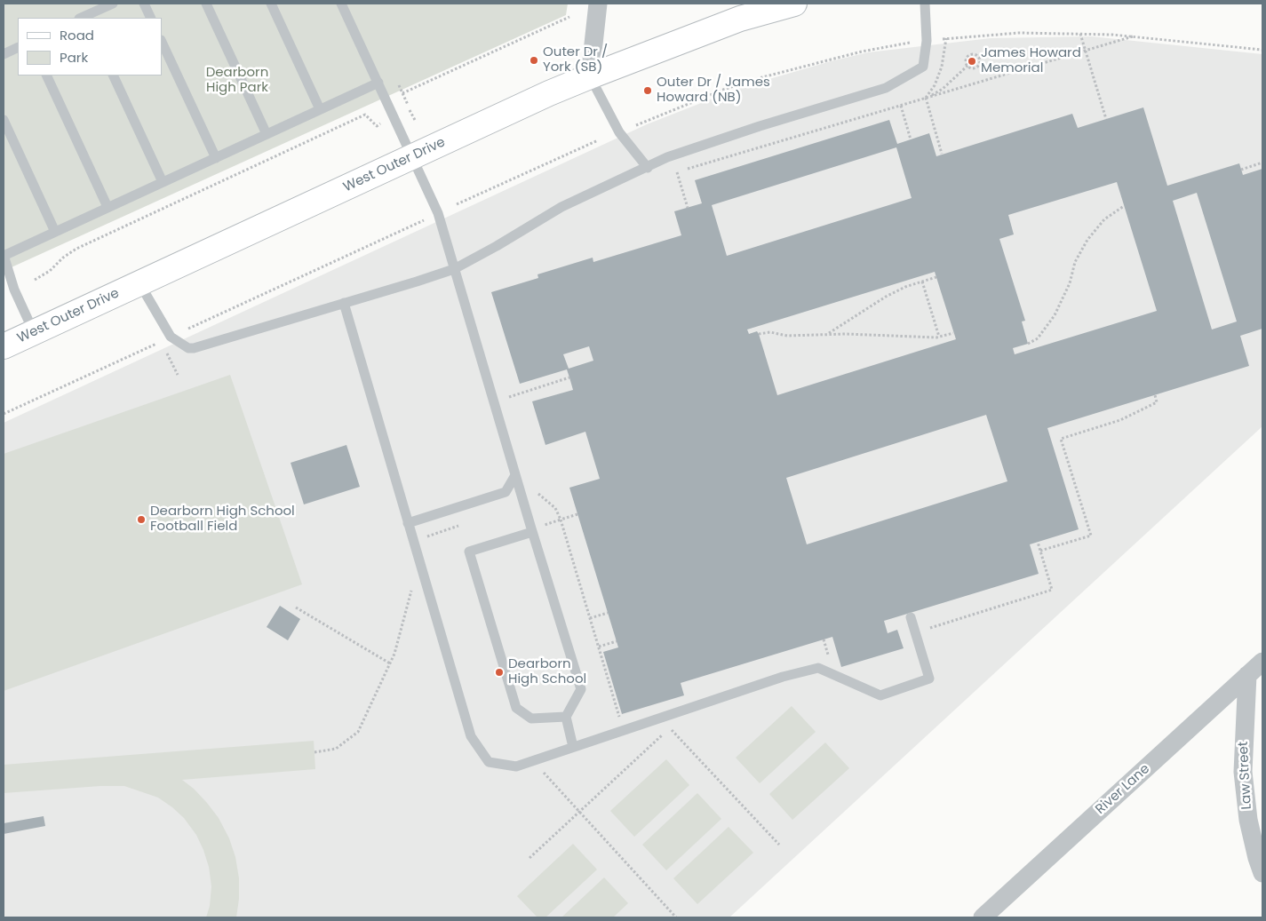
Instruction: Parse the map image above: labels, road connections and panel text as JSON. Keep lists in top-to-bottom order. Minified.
{"streets":{"main road":["West Outer Drive"],"street":["Law Street","River Lane"]},"crossings":[["Law Street","River Lane"]],"parks":["Dearborn High Park"],"places":["Outer Dr / York (SB)","James Howard Memorial","Outer Dr / James Howard (NB)","Dearborn High School Football Field","Dearborn High School"],"legend":["Road","Park"]}
